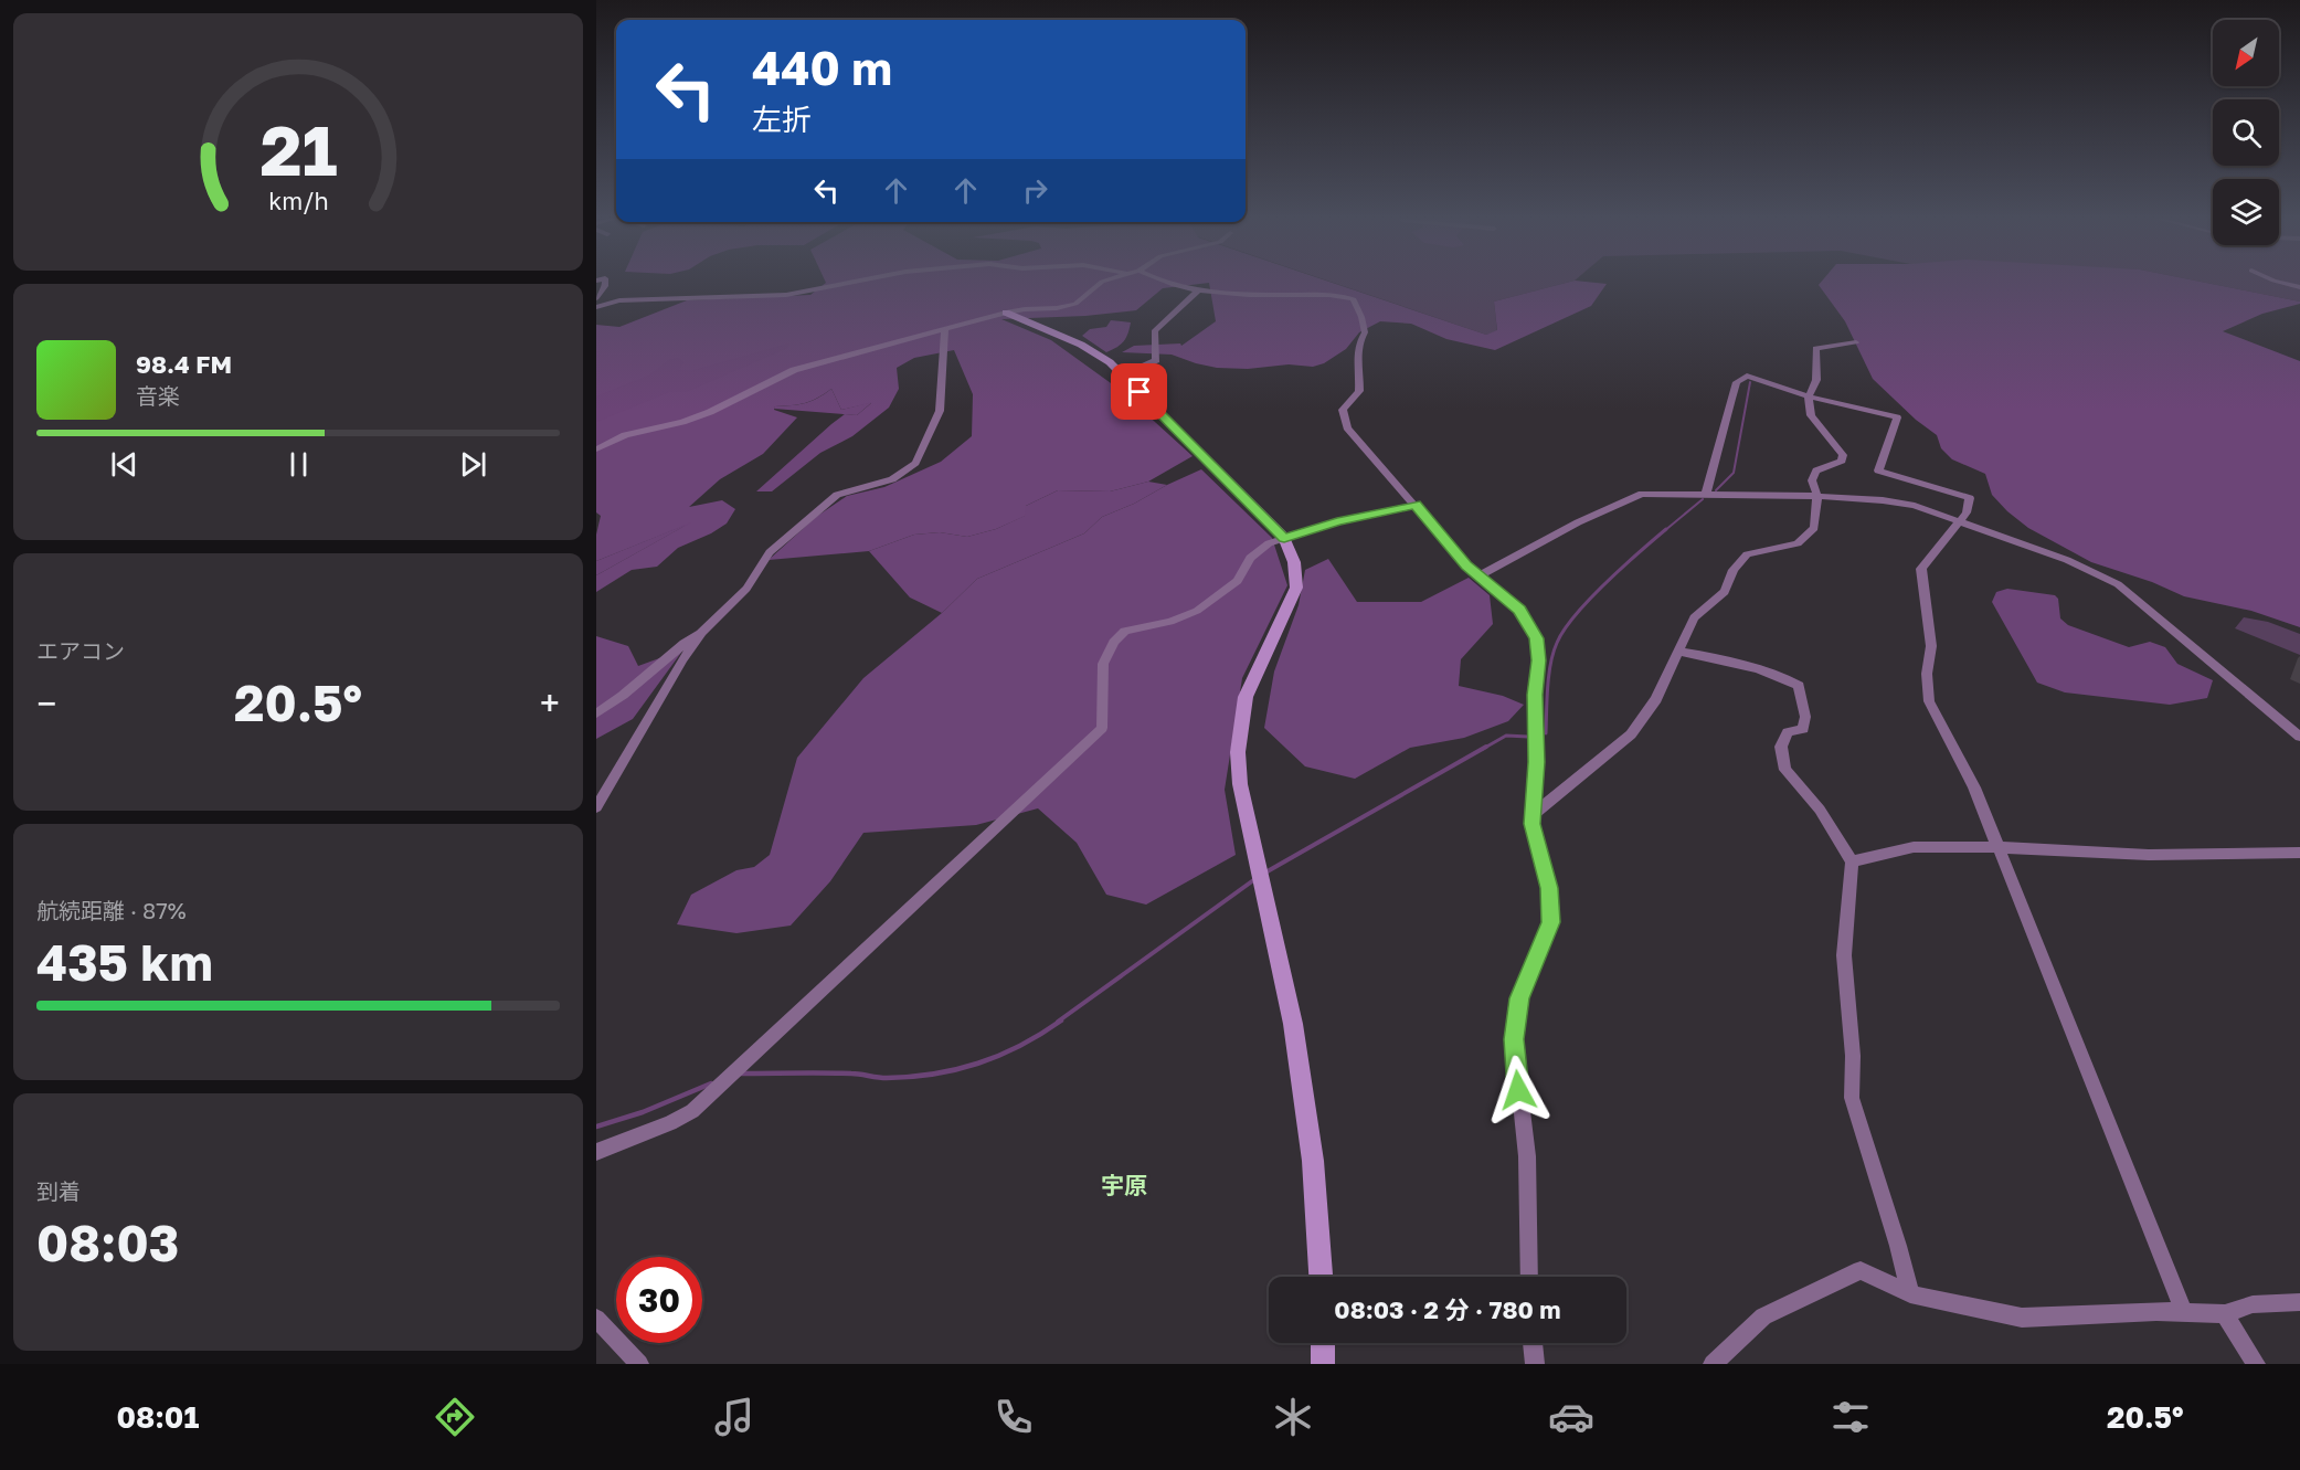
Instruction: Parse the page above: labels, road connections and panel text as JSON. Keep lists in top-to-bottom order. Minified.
{"districts":["宇原"],"north":"bottom left","page":{"turn":["440 m","左折"],"song":["98.4 FM","音楽"],"tile":["エアコン",["航続距離 · 87%","435 km"],["到着","08:03"]],"heat":["−","20.5°","+"],"limit":"30","trip":"08:03 · 2 分 · 780 m","tabs":["08:01","20.5°"],"gauge":["21","km/h"]}}
